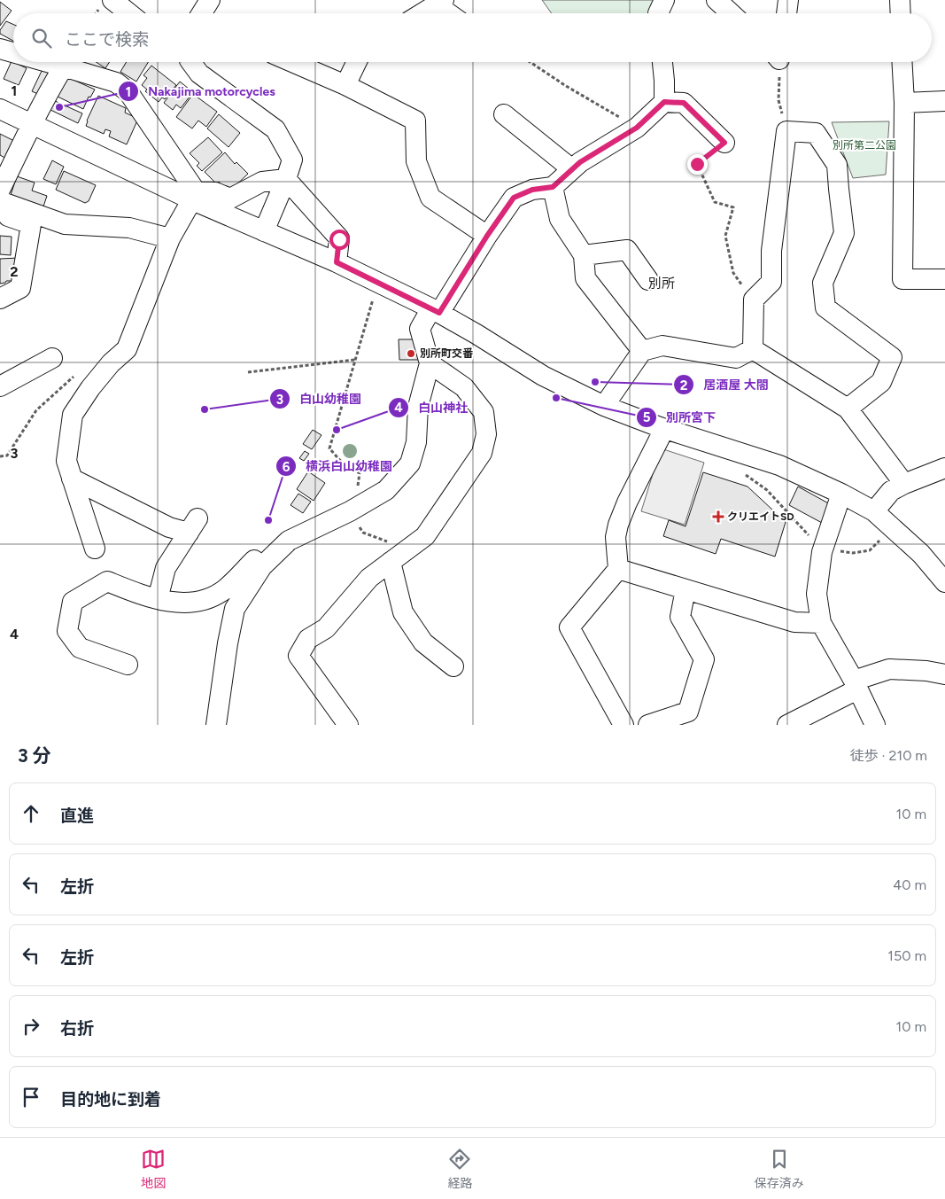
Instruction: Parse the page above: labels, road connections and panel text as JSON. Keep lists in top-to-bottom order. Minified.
{"districts":["別所"],"parks":["別所第二公園"],"places":{"other":["Nakajima motorcycles","別所町交番","居酒屋 大閤","別所宮下","白山幼稚園","白山神社","横浜白山幼稚園"],"health":["クリエイトSD"]},"page":{"search":"ここで検索","heading":["3 分","徒歩 · 210 m"],"list":[["直進","10 m"],["左折","40 m"],["左折","150 m"],["右折","10 m"],"目的地に到着"],"nav":["地図","経路","保存済み"]},"grid":{"rows":["1","2","3","4"]}}
